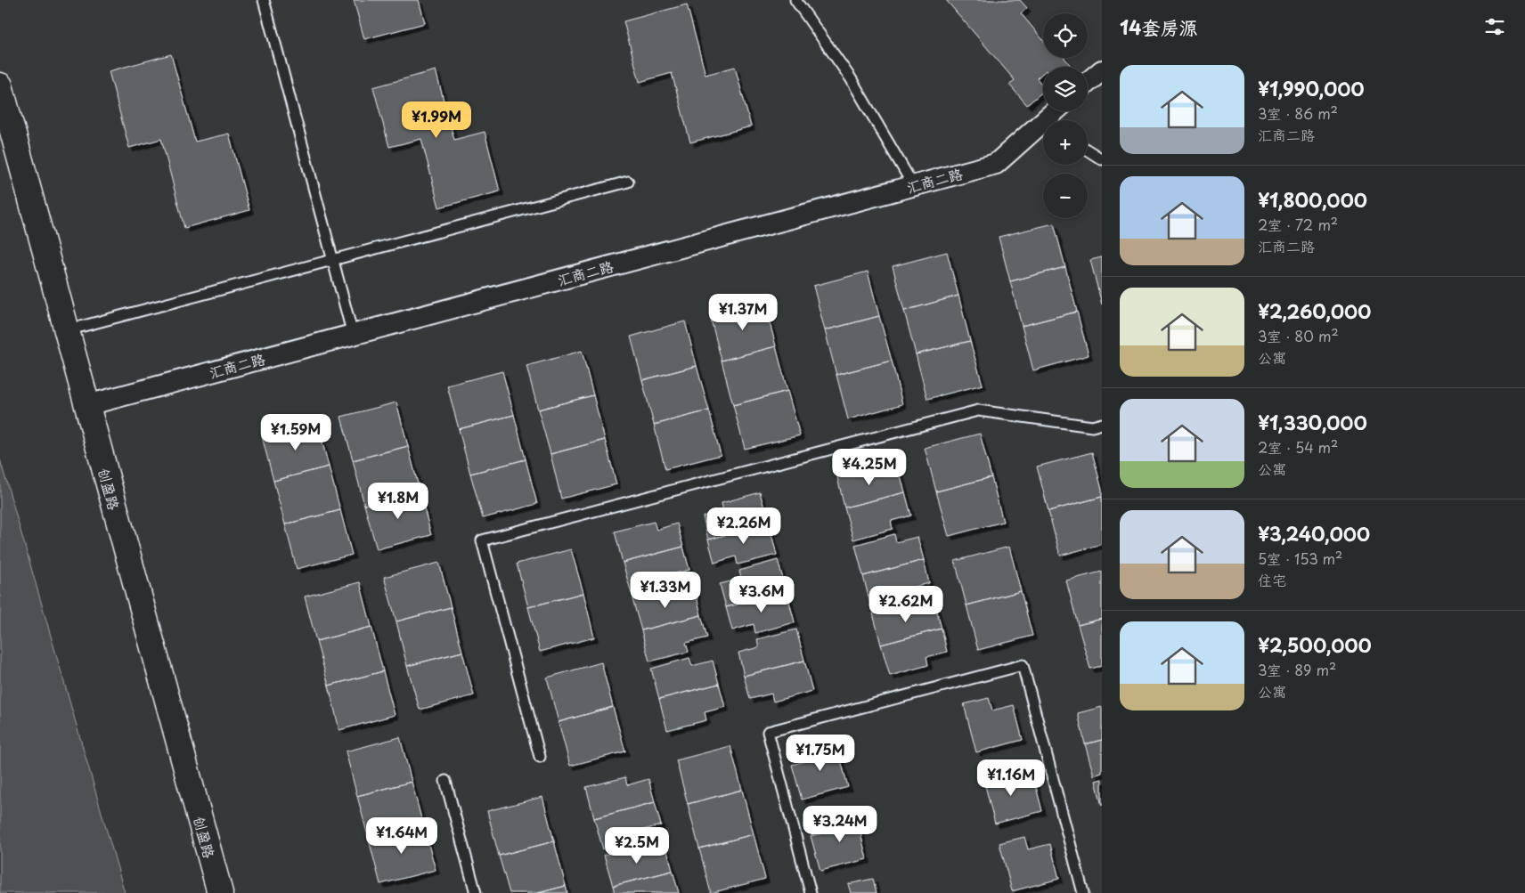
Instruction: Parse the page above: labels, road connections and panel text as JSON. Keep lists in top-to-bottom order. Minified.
{"streets":{"street":["汇商二路","创盈路"]},"crossings":[["汇商二路","创盈路"]],"page":{"heading":"14套房源","map_buttons":["+","−"],"list":[{"name":"¥1,990,000","note":"3室 · 86 m² · 汇商二路"},{"name":"¥1,800,000","note":"2室 · 72 m² · 汇商二路"},{"name":"¥2,260,000","note":"3室 · 80 m² · 公寓"},{"name":"¥1,330,000","note":"2室 · 54 m² · 公寓"},{"name":"¥3,240,000","note":"5室 · 153 m² · 住宅"},{"name":"¥2,500,000","note":"3室 · 89 m² · 公寓"}],"price":["¥1.99M","¥1.37M","¥1.59M","¥4.25M","¥1.8M","¥2.26M","¥1.33M","¥3.6M","¥2.62M","¥1.75M","¥1.16M","¥3.24M","¥1.64M","¥2.5M"]}}
